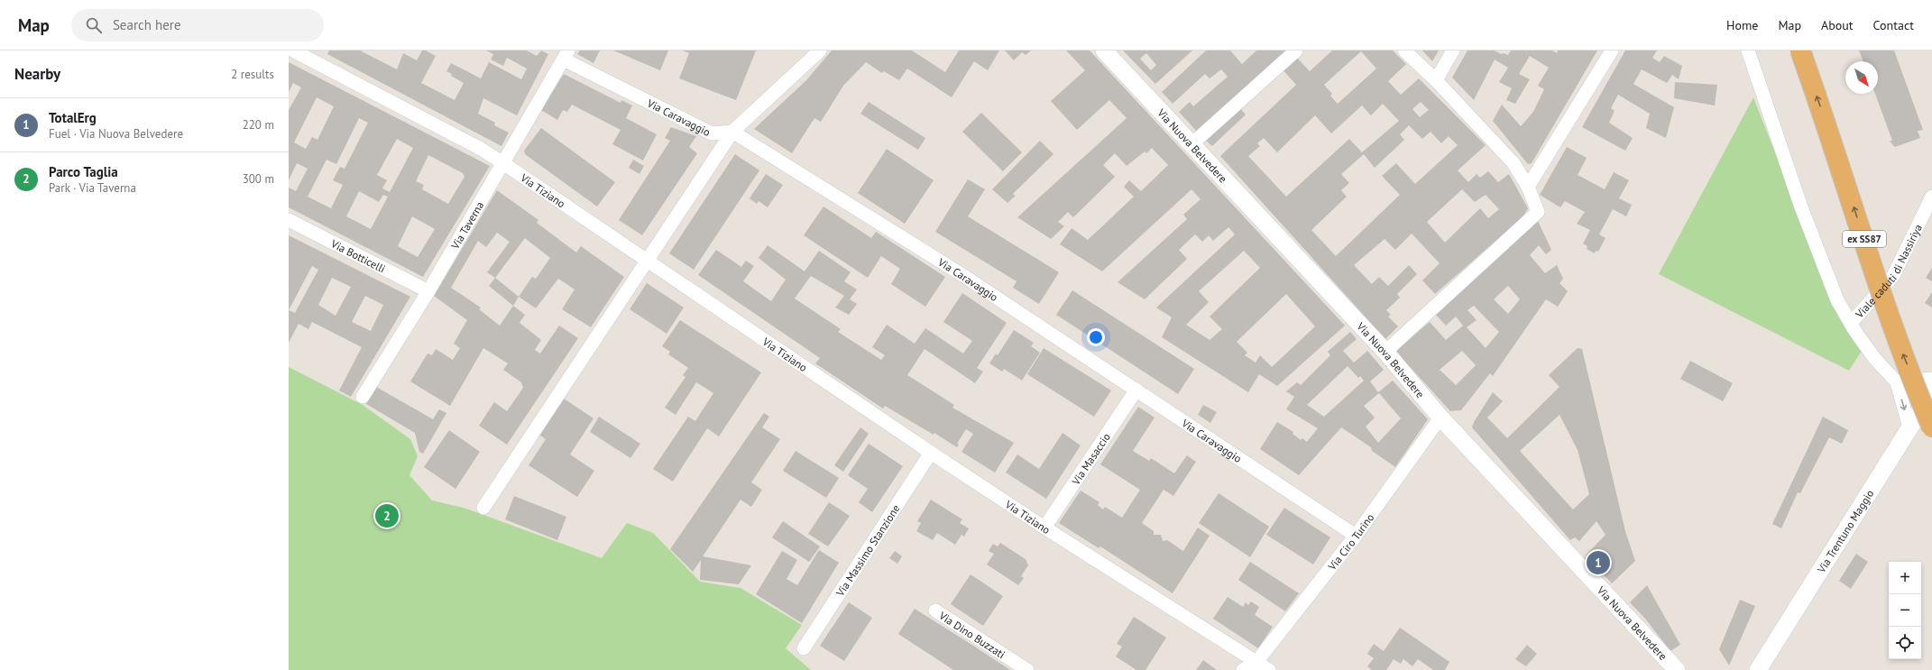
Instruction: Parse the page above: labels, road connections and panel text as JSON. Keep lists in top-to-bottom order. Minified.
{"streets":{"highway":["ex SS87"],"street":["Via Caravaggio","Via Nuova Belvedere","Via Tiziano","Via Taverna","Via Botticelli","Viale caduti di Nassiriya","Via Masaccio","Via Trentuno Maggio","Via Ciro Turino","Via Massimo Stanzione","Via Dino Buzzati"]},"crossings":[["Via Caravaggio","Via Taverna"],["Via Caravaggio","Via Masaccio"],["Via Caravaggio","Via Ciro Turino"],["Via Nuova Belvedere","Via Ciro Turino"],["Via Tiziano","Via Taverna"],["Via Tiziano","Via Masaccio"],["Via Tiziano","Via Ciro Turino"],["Via Tiziano","Via Massimo Stanzione"],["Via Taverna","Via Botticelli"]],"north":"bottom right","page":{"header":"Map","search":"Search here","nav":["Home","Map","About","Contact"],"heading":["Nearby","2 results"],"list":[{"mark":"1","name":"TotalErg","note":"Fuel · Via Nuova Belvedere","value":"220 m"},{"mark":"2","name":"Parco Taglia","note":"Park · Via Taverna","value":"300 m"}],"pins":["2","1"],"map_buttons":["+","−"]}}
